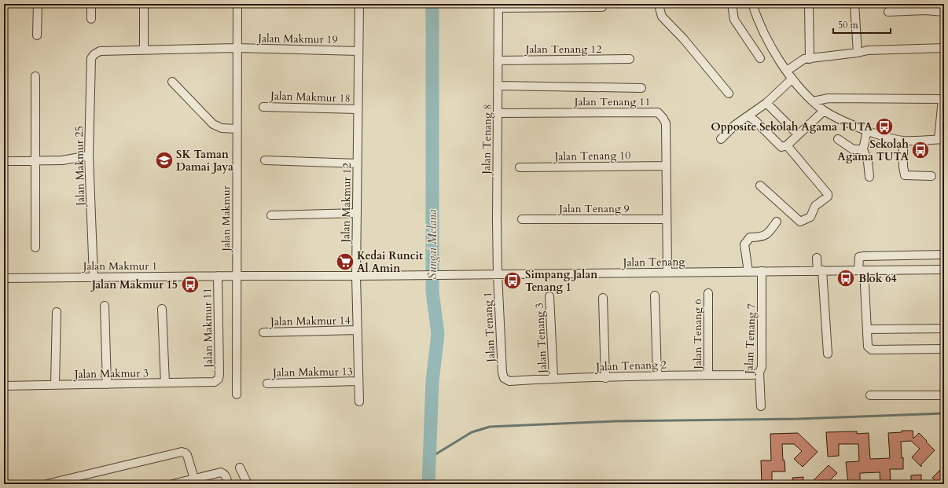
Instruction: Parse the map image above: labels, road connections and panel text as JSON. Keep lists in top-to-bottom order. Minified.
{"streets":{"street":["Jalan Makmur 19","Jalan Tenang 12","Jalan Makmur 18","Jalan Tenang 11","Jalan Tenang 8","Jalan Tenang 10","Jalan Makmur 25","Jalan Makmur 12","Jalan Tenang 9","Jalan Makmur","Jalan Tenang","Jalan Makmur 1","Jalan Makmur 14","Jalan Tenang 1","Jalan Makmur 11","Jalan Tenang 6","Jalan Tenang 3","Jalan Tenang 7","Jalan Tenang 2","Jalan Makmur 13","Jalan Makmur 3"]},"crossings":[["Jalan Makmur 19","Jalan Makmur 25"],["Jalan Makmur 19","Jalan Makmur 12"],["Jalan Makmur 19","Jalan Makmur"],["Jalan Tenang 12","Jalan Tenang 8"],["Jalan Makmur 18","Jalan Makmur 12"],["Jalan Tenang 11","Jalan Tenang 8"],["Jalan Tenang 11","Jalan Tenang 10"],["Jalan Tenang 11","Jalan Tenang 9"],["Jalan Tenang 11","Jalan Tenang"],["Jalan Tenang 8","Jalan Tenang"],["Jalan Tenang 8","Jalan Tenang 1"],["Jalan Makmur 25","Jalan Makmur 1"],["Jalan Makmur 12","Jalan Tenang"],["Jalan Makmur 12","Jalan Makmur 14"],["Jalan Makmur 12","Jalan Makmur 13"],["Jalan Makmur","Jalan Makmur 1"],["Jalan Tenang","Jalan Tenang 1"],["Jalan Tenang","Jalan Tenang 7"],["Jalan Makmur 1","Jalan Makmur 11"],["Jalan Tenang 1","Jalan Tenang 2"],["Jalan Makmur 11","Jalan Makmur 3"],["Jalan Tenang 6","Jalan Tenang 2"],["Jalan Tenang 3","Jalan Tenang 2"],["Jalan Tenang 7","Jalan Tenang 2"]],"water":["Sungai Melana"],"places":{"bus stop":["Opposite Sekolah Agama TUTA","Sekolah Agama TUTA","Blok 64","Simpang Jalan Tenang 1","Jalan Makmur 15"],"school or university":["SK Taman Damai Jaya"],"supermarket":["Kedai Runcit Al Amin"]},"scale_bar":"50 m"}
